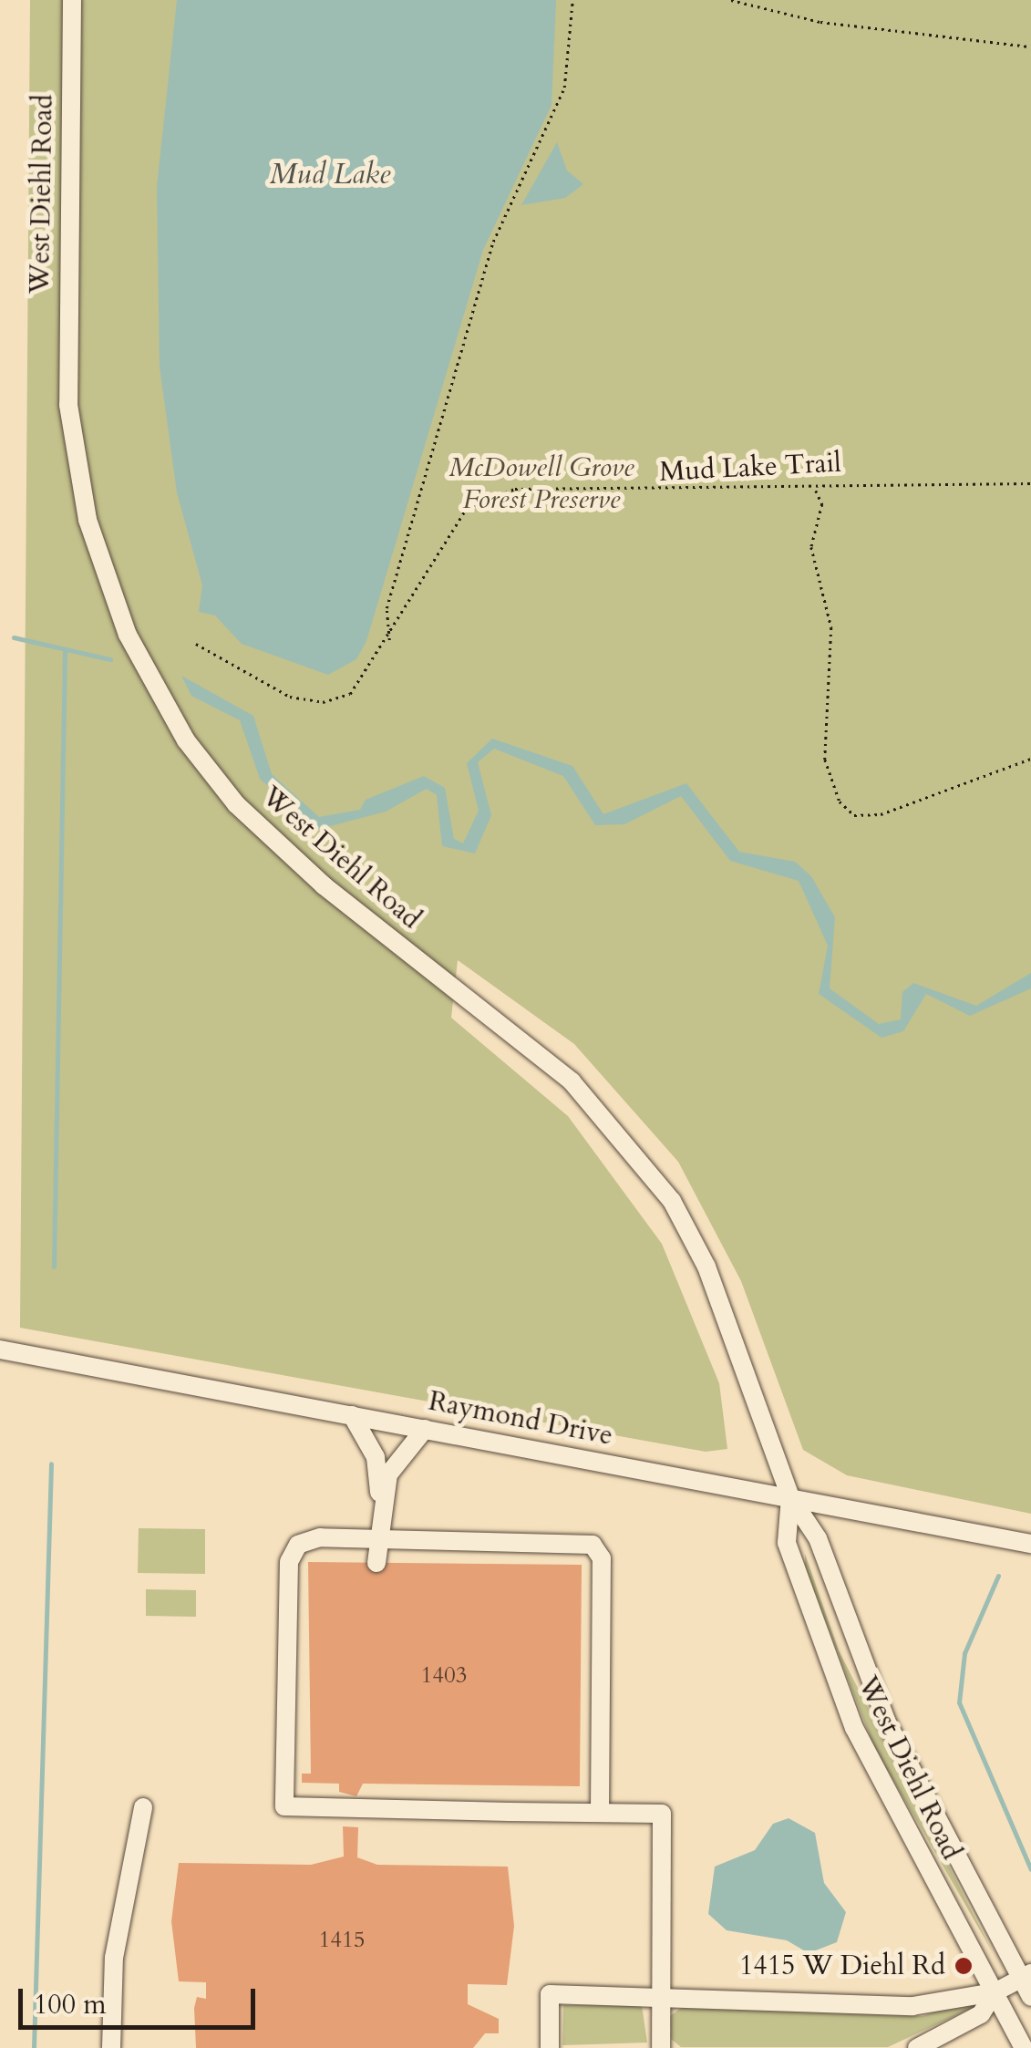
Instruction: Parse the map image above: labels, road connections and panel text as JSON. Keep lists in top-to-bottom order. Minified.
{"streets":{"street":["West Diehl Road","Raymond Drive"],"path":["Mud Lake Trail"]},"crossings":[["West Diehl Road","Raymond Drive"]],"water":["Mud Lake"],"parks":["McDowell Grove Forest Preserve"],"places":["1415 W Diehl Rd"],"house_numbers":["1403","1415"],"scale_bar":"100 m"}
